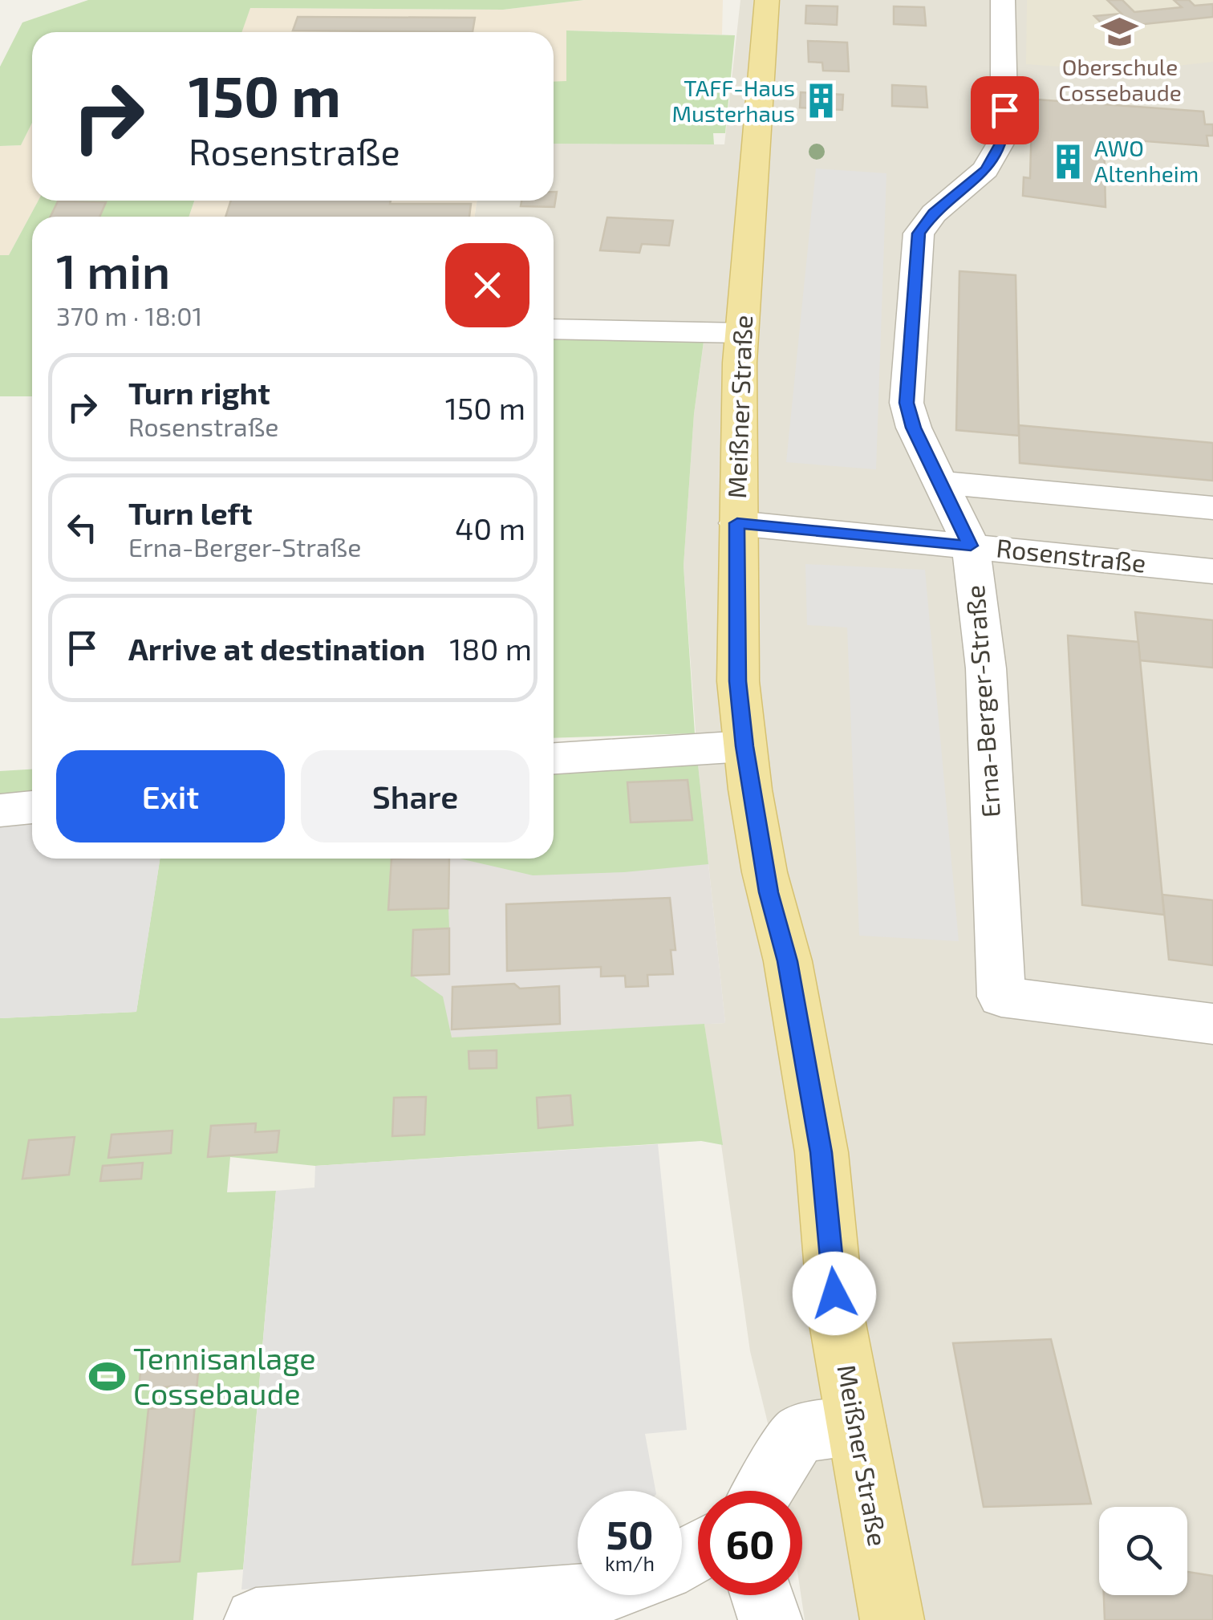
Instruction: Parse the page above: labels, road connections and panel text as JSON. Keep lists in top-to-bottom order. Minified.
{"streets":{"main road":["Meißner Straße"],"street":["Rosenstraße","Erna-Berger-Straße"]},"crossings":[["Meißner Straße","Rosenstraße"],["Rosenstraße","Erna-Berger-Straße"]],"places":{"school or university":["Oberschule Cossebaude"],"building":["TAFF-Haus Musterhaus","AWO Altenheim"],"sports":["Tennisanlage Cossebaude"]},"page":{"turn":["150 m","Rosenstraße"],"heading":["1 min","370 m · 18:01"],"list":[{"name":"Turn right","note":"Rosenstraße","value":"150 m"},{"name":"Turn left","note":"Erna-Berger-Straße","value":"40 m"},{"name":"Arrive at destination","value":"180 m"}],"buttons":["Exit","Share"],"speed":"50 km/h","limit":"60"}}
